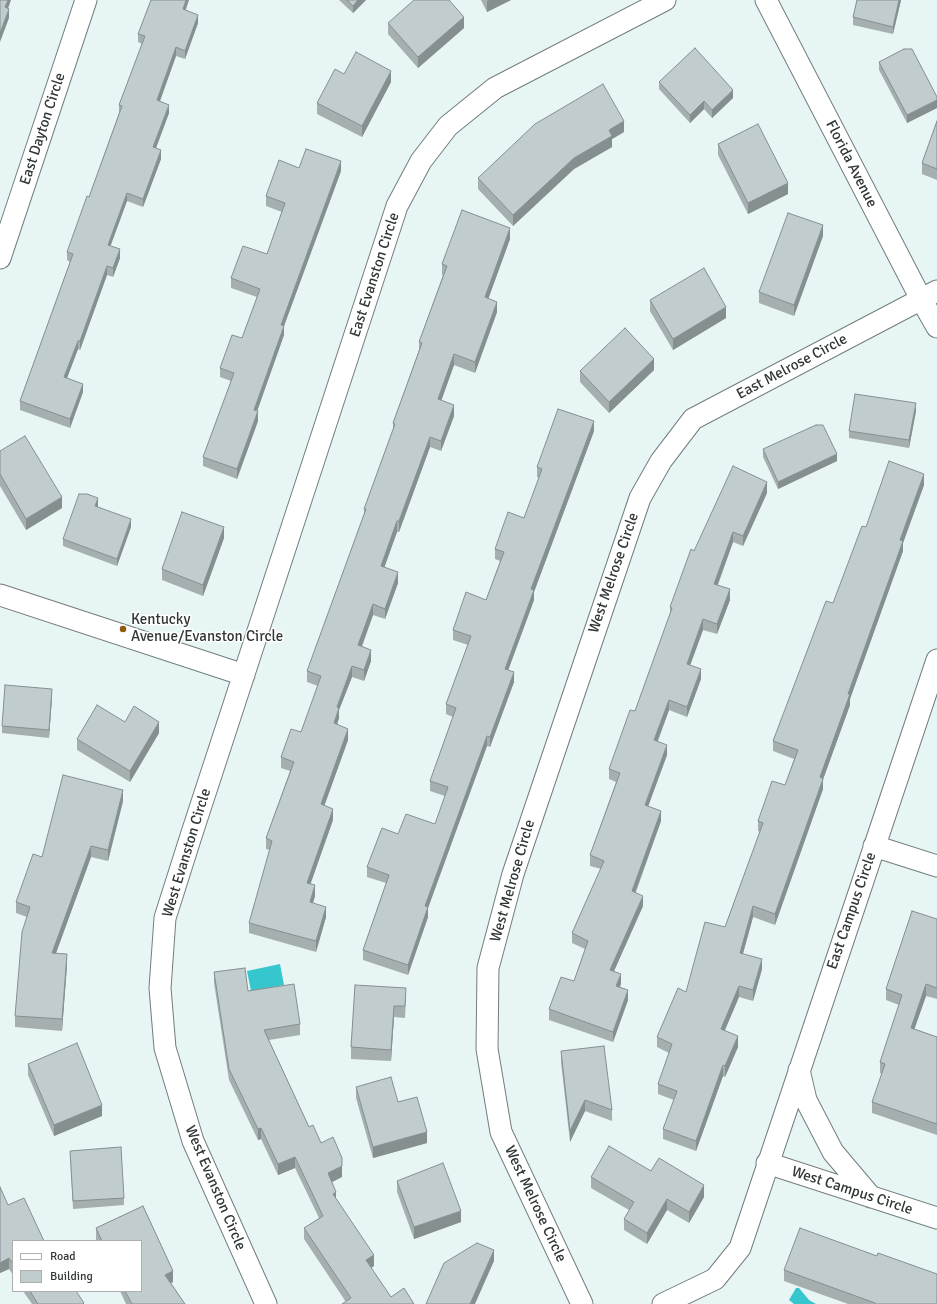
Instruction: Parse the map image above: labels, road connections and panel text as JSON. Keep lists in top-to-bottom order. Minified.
{"streets":{"street":["East Dayton Circle","Florida Avenue","East Evanston Circle","East Melrose Circle","West Melrose Circle","West Evanston Circle","East Campus Circle","West Campus Circle"]},"crossings":[["Florida Avenue","East Melrose Circle"],["East Evanston Circle","West Evanston Circle"],["East Melrose Circle","West Melrose Circle"],["East Campus Circle","West Campus Circle"]],"places":["Kentucky Avenue/Evanston Circle"],"legend":["Road","Building"]}
